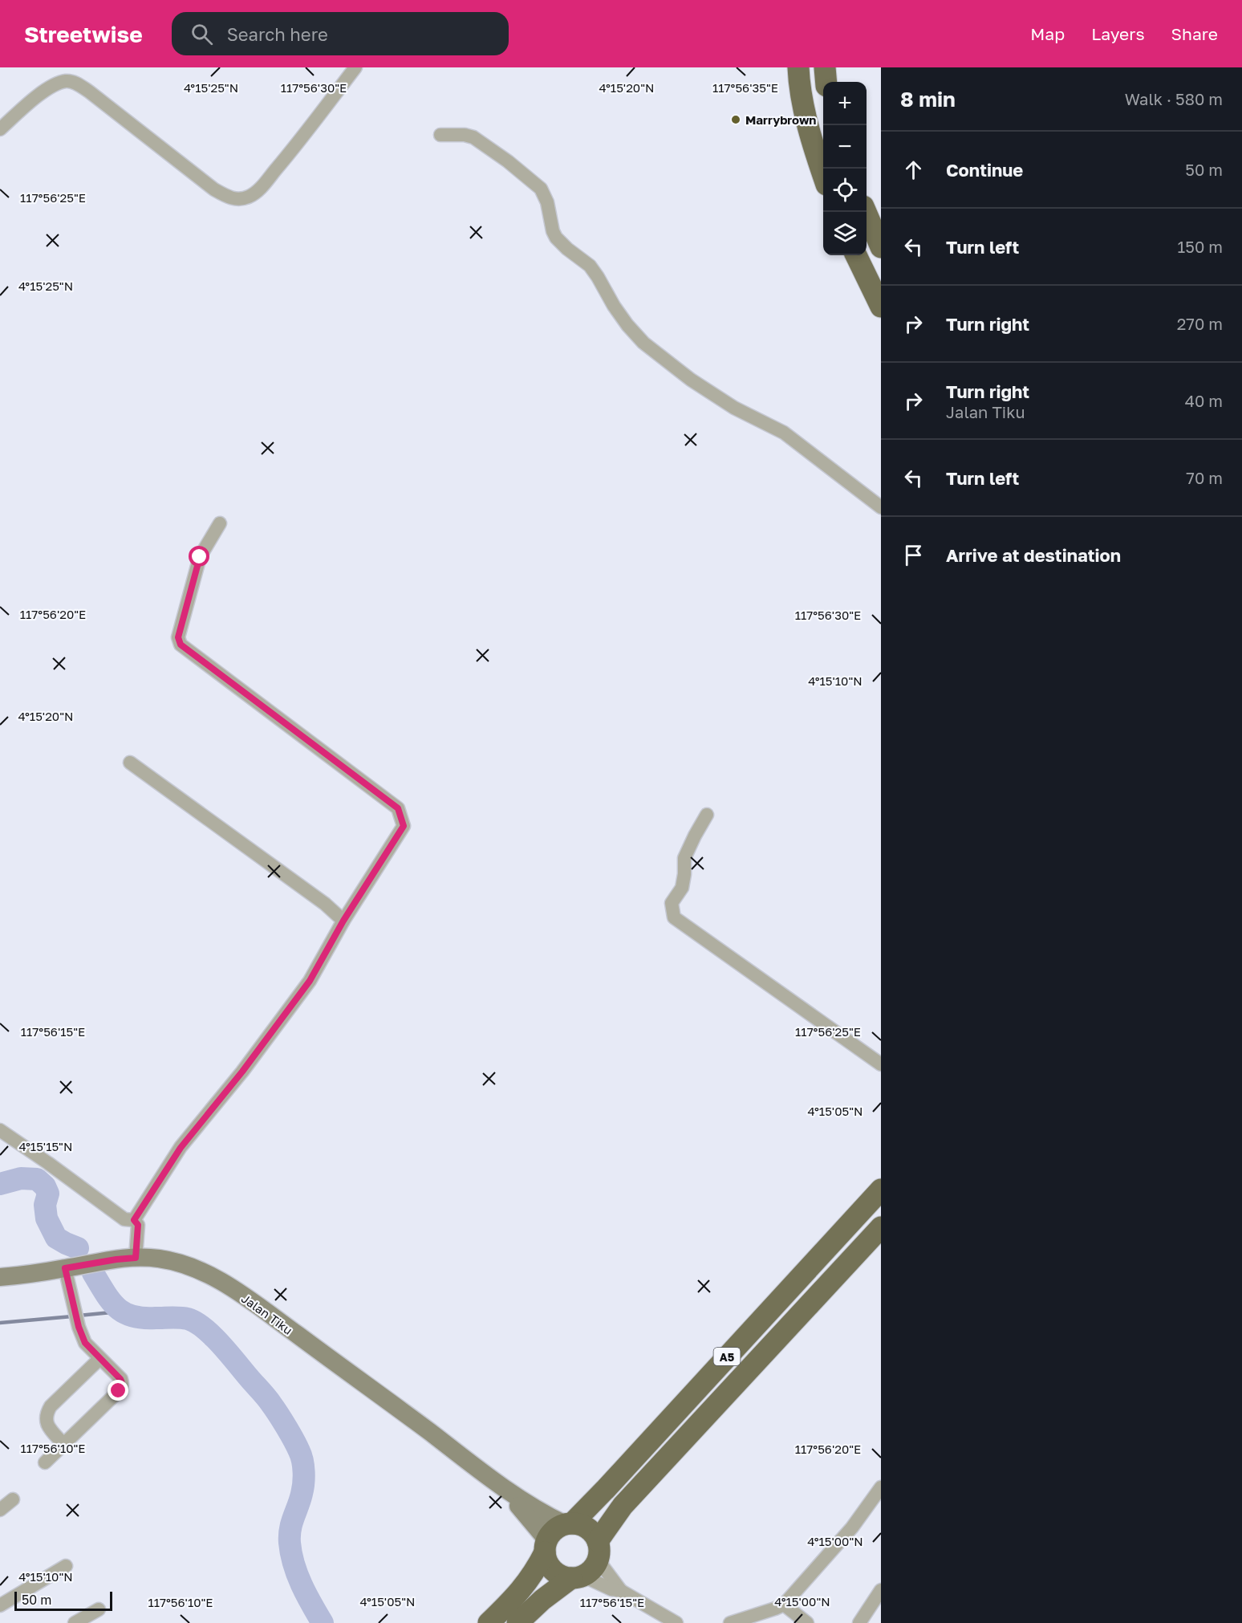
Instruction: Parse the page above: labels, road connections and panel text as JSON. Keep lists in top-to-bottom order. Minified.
{"streets":{"highway":["A5"],"main road":["Jalan Tiku"]},"crossings":[["Jalan Tiku","A5"]],"places":["Marrybrown"],"scale_bar":"50 m","page":{"header":"Streetwise","search":"Search here","nav":["Map","Layers","Share"],"heading":["8 min","Walk · 580 m"],"map_buttons":["+","−"],"list":[["Continue","50 m"],["Turn left","150 m"],["Turn right","270 m"],["Turn right","Jalan Tiku","40 m"],["Turn left","70 m"],"Arrive at destination"],"scale":"50 m"},"coordinates":["117°56'30\"E","117°56'35\"E","4°15'25\"N","4°15'20\"N","117°56'25\"E","117°56'20\"E","4°15'10\"N","117°56'15\"E","4°15'05\"N","4°15'15\"N","117°56'10\"E","4°15'00\"N"]}
